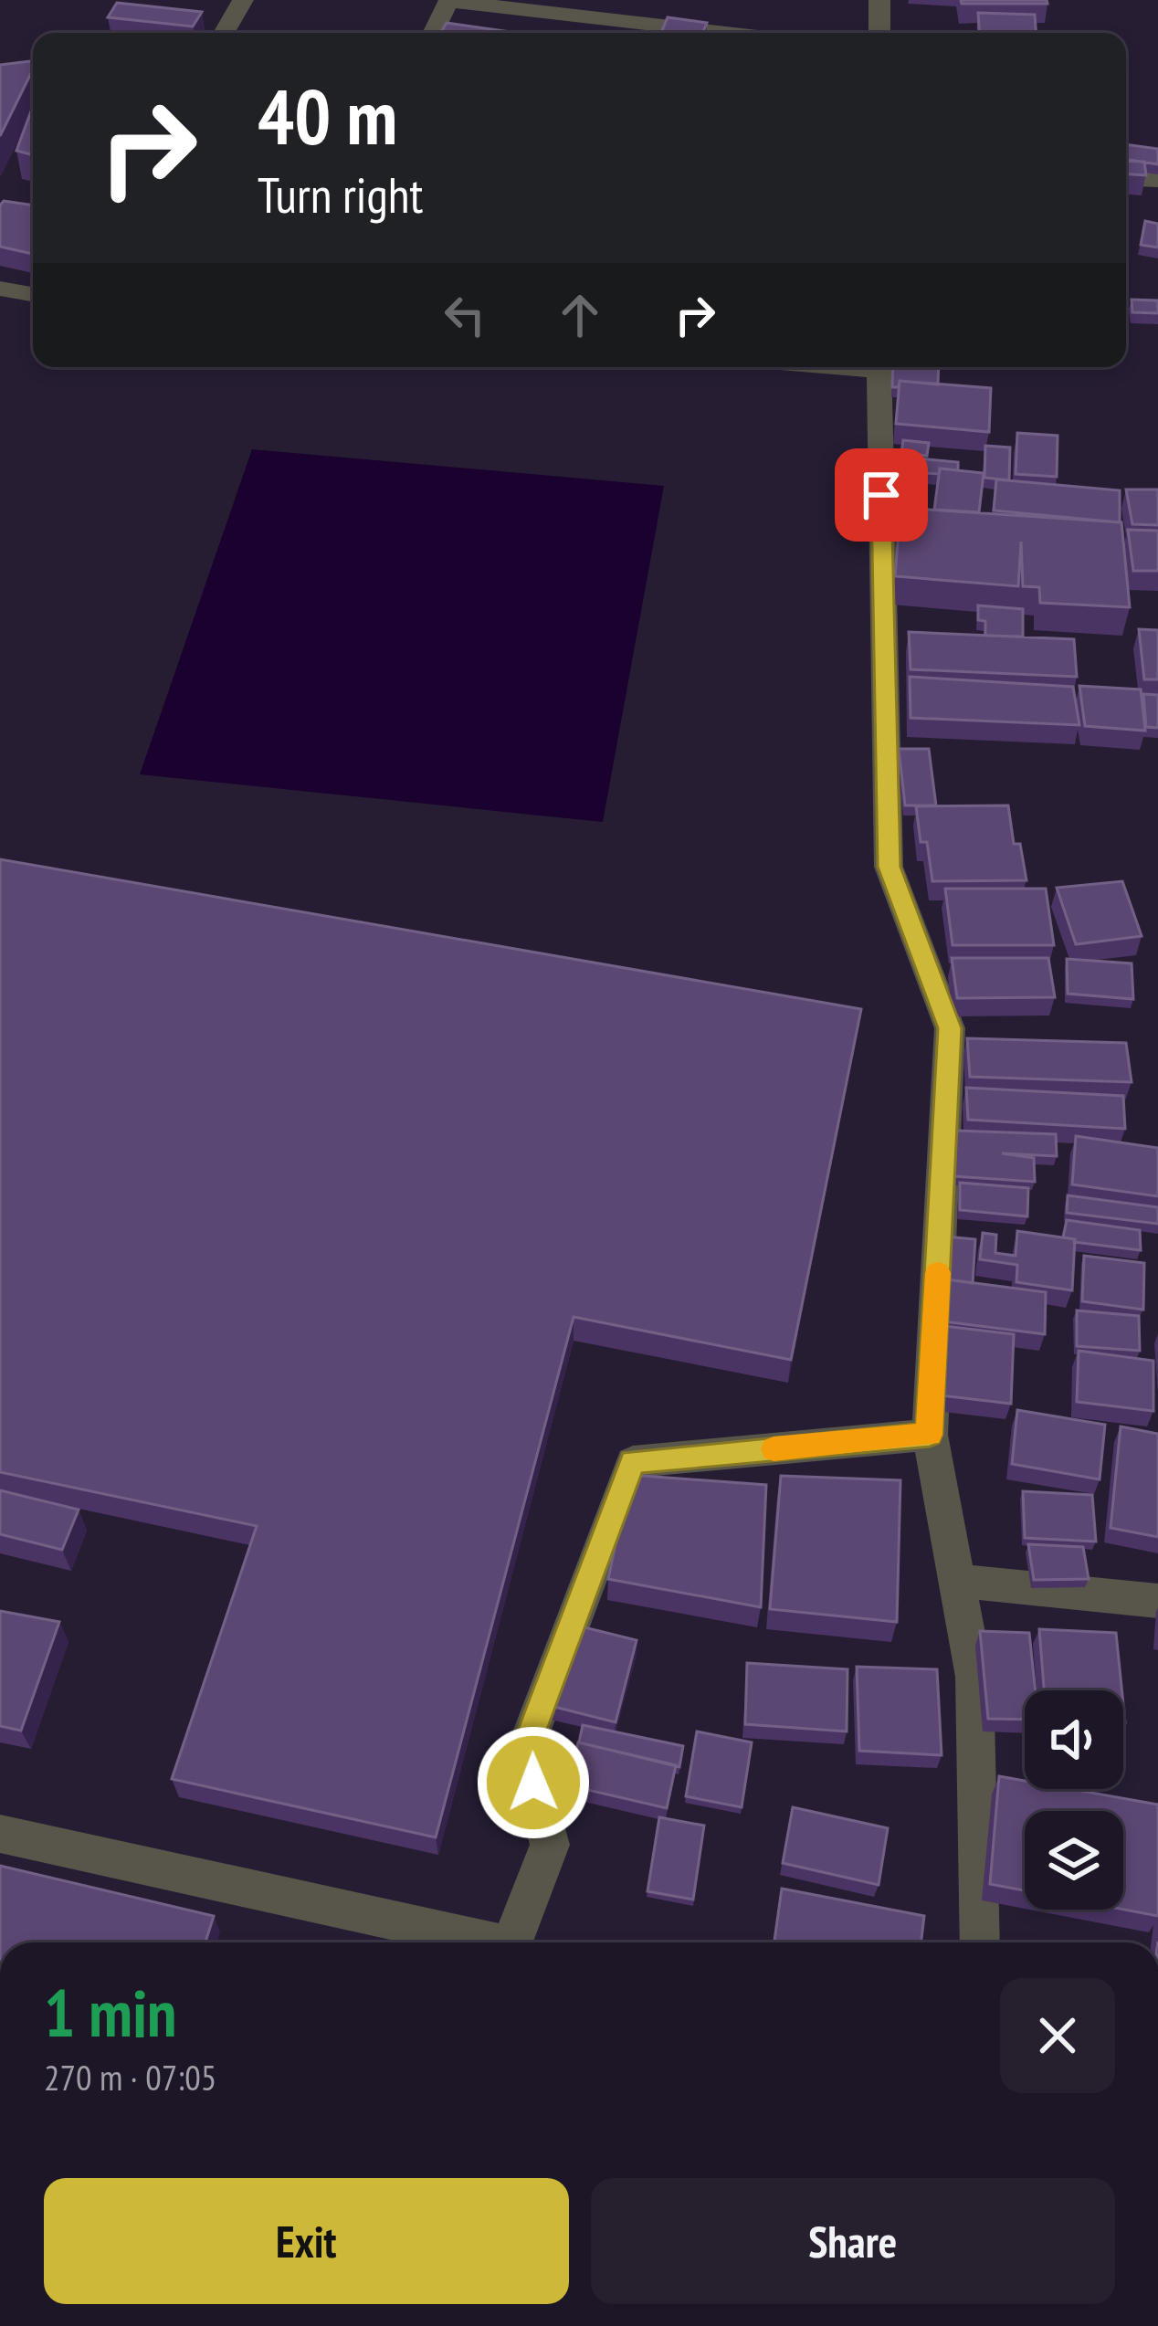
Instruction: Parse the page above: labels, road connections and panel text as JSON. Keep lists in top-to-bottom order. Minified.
{"page":{"turn":["40 m","Turn right"],"heading":["1 min","270 m · 07:05"],"buttons":["Exit","Share"]}}
